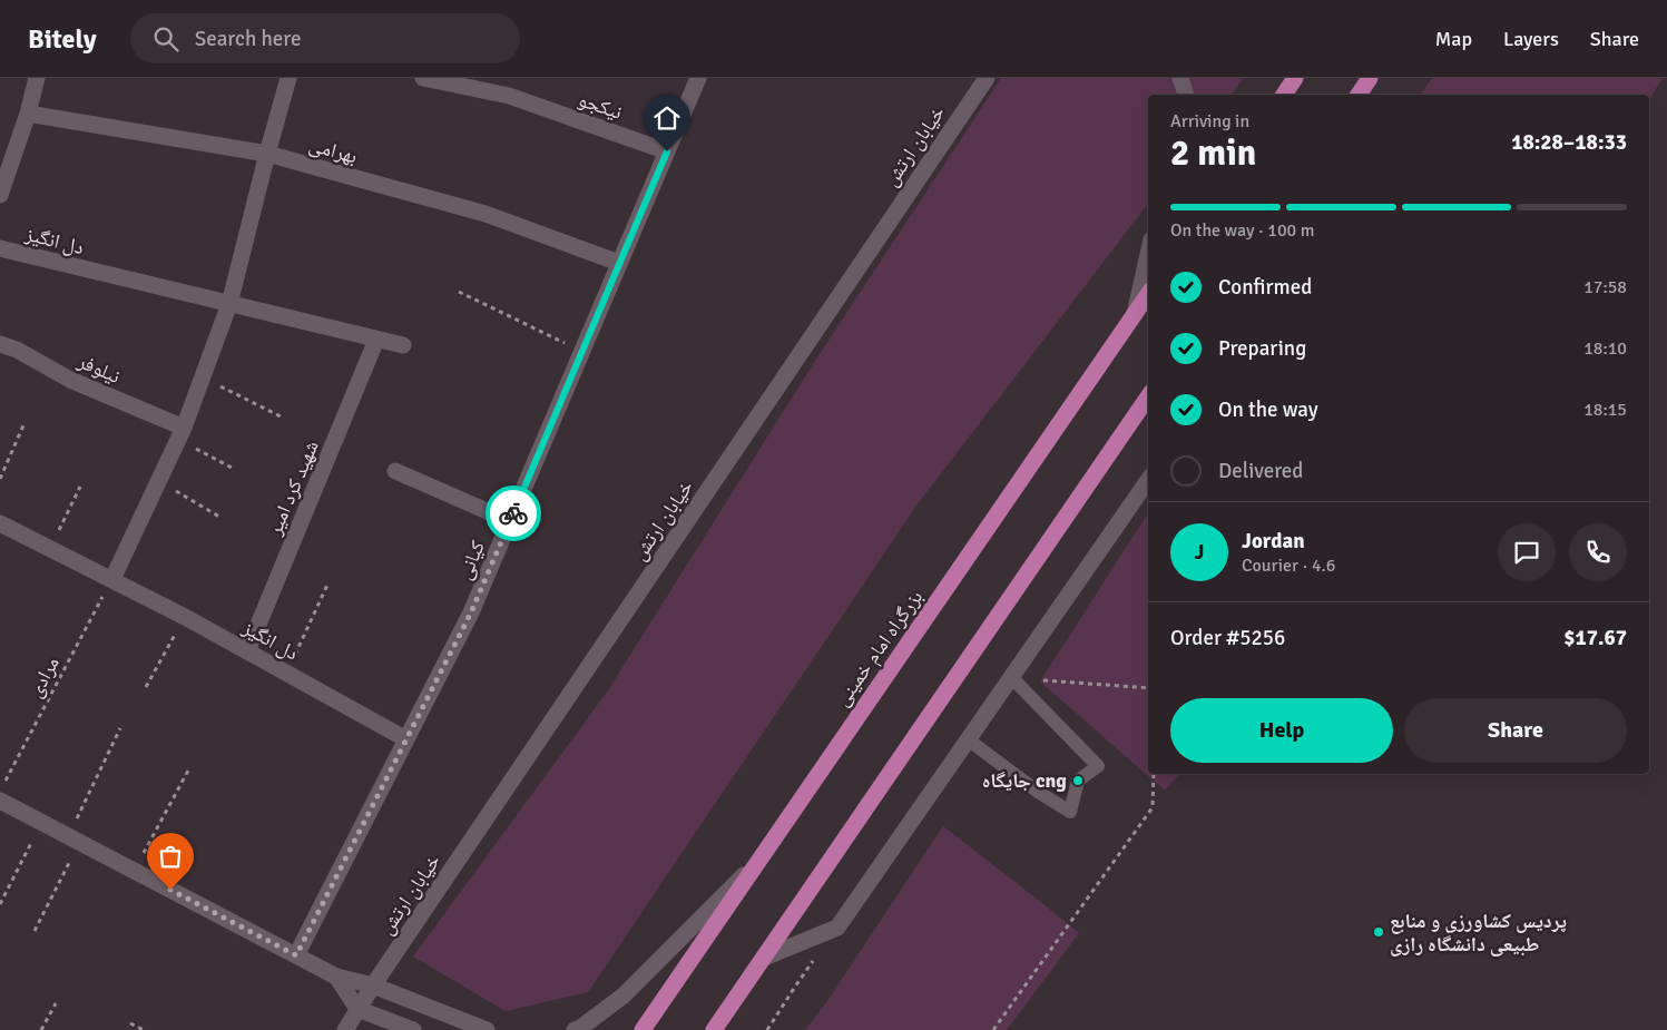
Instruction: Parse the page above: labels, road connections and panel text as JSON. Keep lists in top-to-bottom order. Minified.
{"streets":{"highway":["بزرگراه امام خمینی"],"street":["نیکجو","خیابان ارتش","بهرامی","دل انگیز","نیلوفر","شهید کرد امیر","کیانی"],"path":["مرادی"]},"crossings":[["نیکجو","کیانی"],["بهرامی","کیانی"],["دل انگیز","شهید کرد امیر"],["دل انگیز","کیانی"],["دل انگیز","مرادی"]],"places":["جایگاه cng","پردیس کشاورزی و منابع طبیعی دانشگاه رازی"],"page":{"header":"Bitely","search":"Search here","nav":["Map","Layers","Share"],"heading":["2 min","Arriving in","18:28–18:33"],"panel":["Jordan","Courier · 4.6","Order #5256","$17.67"],"bar":"On the way · 100 m","list":[["Confirmed","17:58"],["Preparing","18:10"],["On the way","18:15"],"Delivered"],"round":"J","buttons":["Help","Share"]}}
